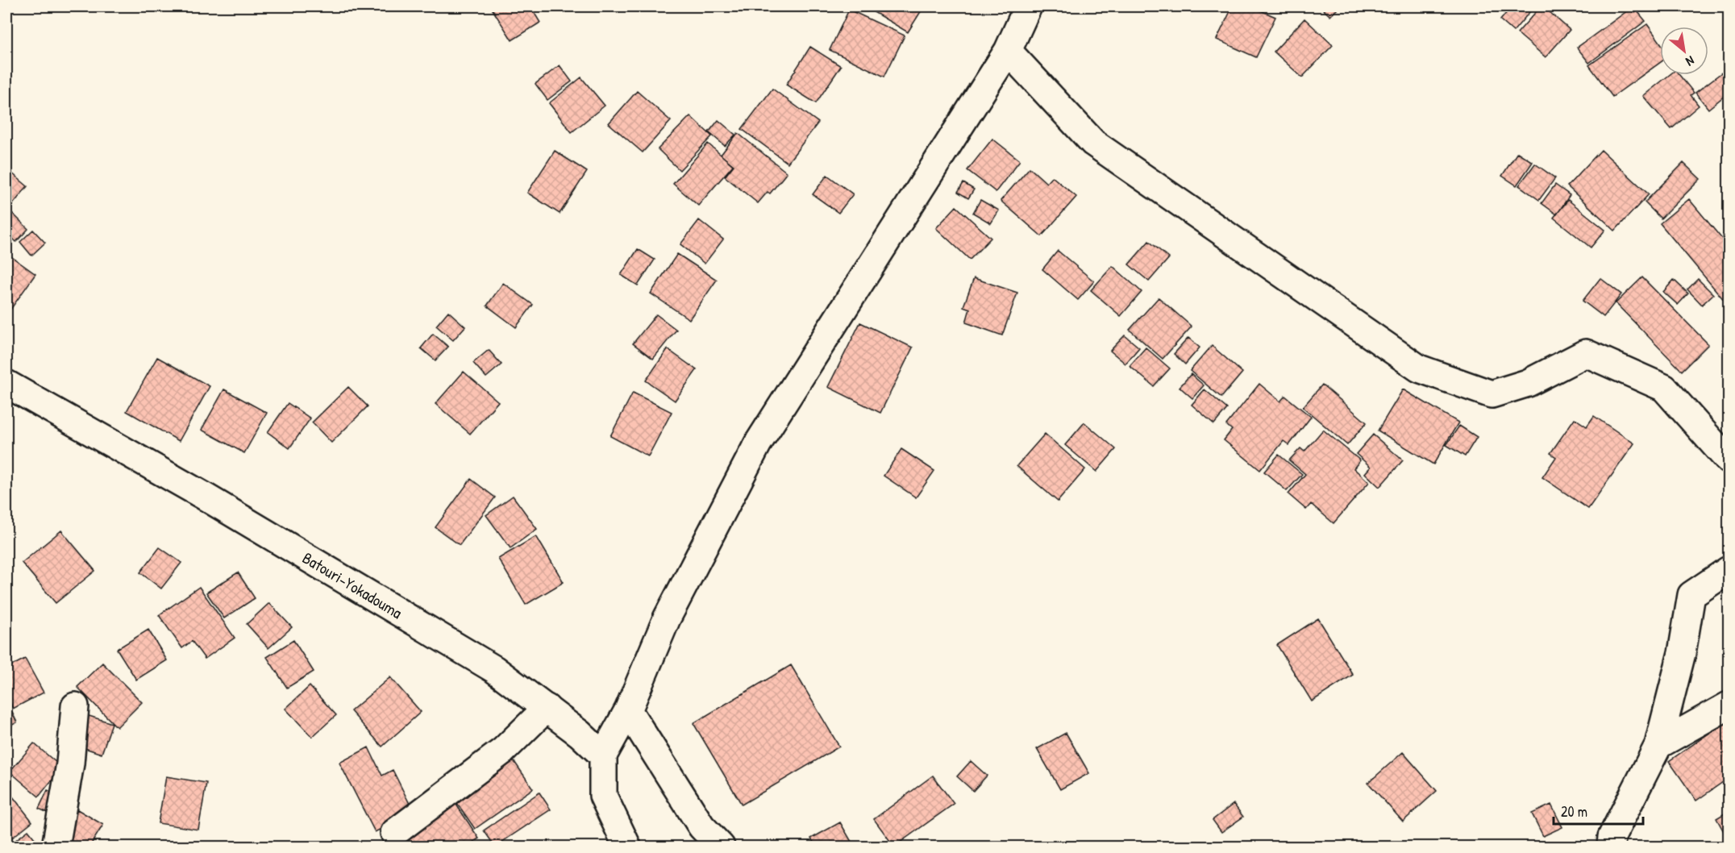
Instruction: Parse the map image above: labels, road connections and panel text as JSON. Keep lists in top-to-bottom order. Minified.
{"streets":{"main road":["Batouri-Yokadouma"]},"scale_bar":"20 m","north":"bottom right"}
